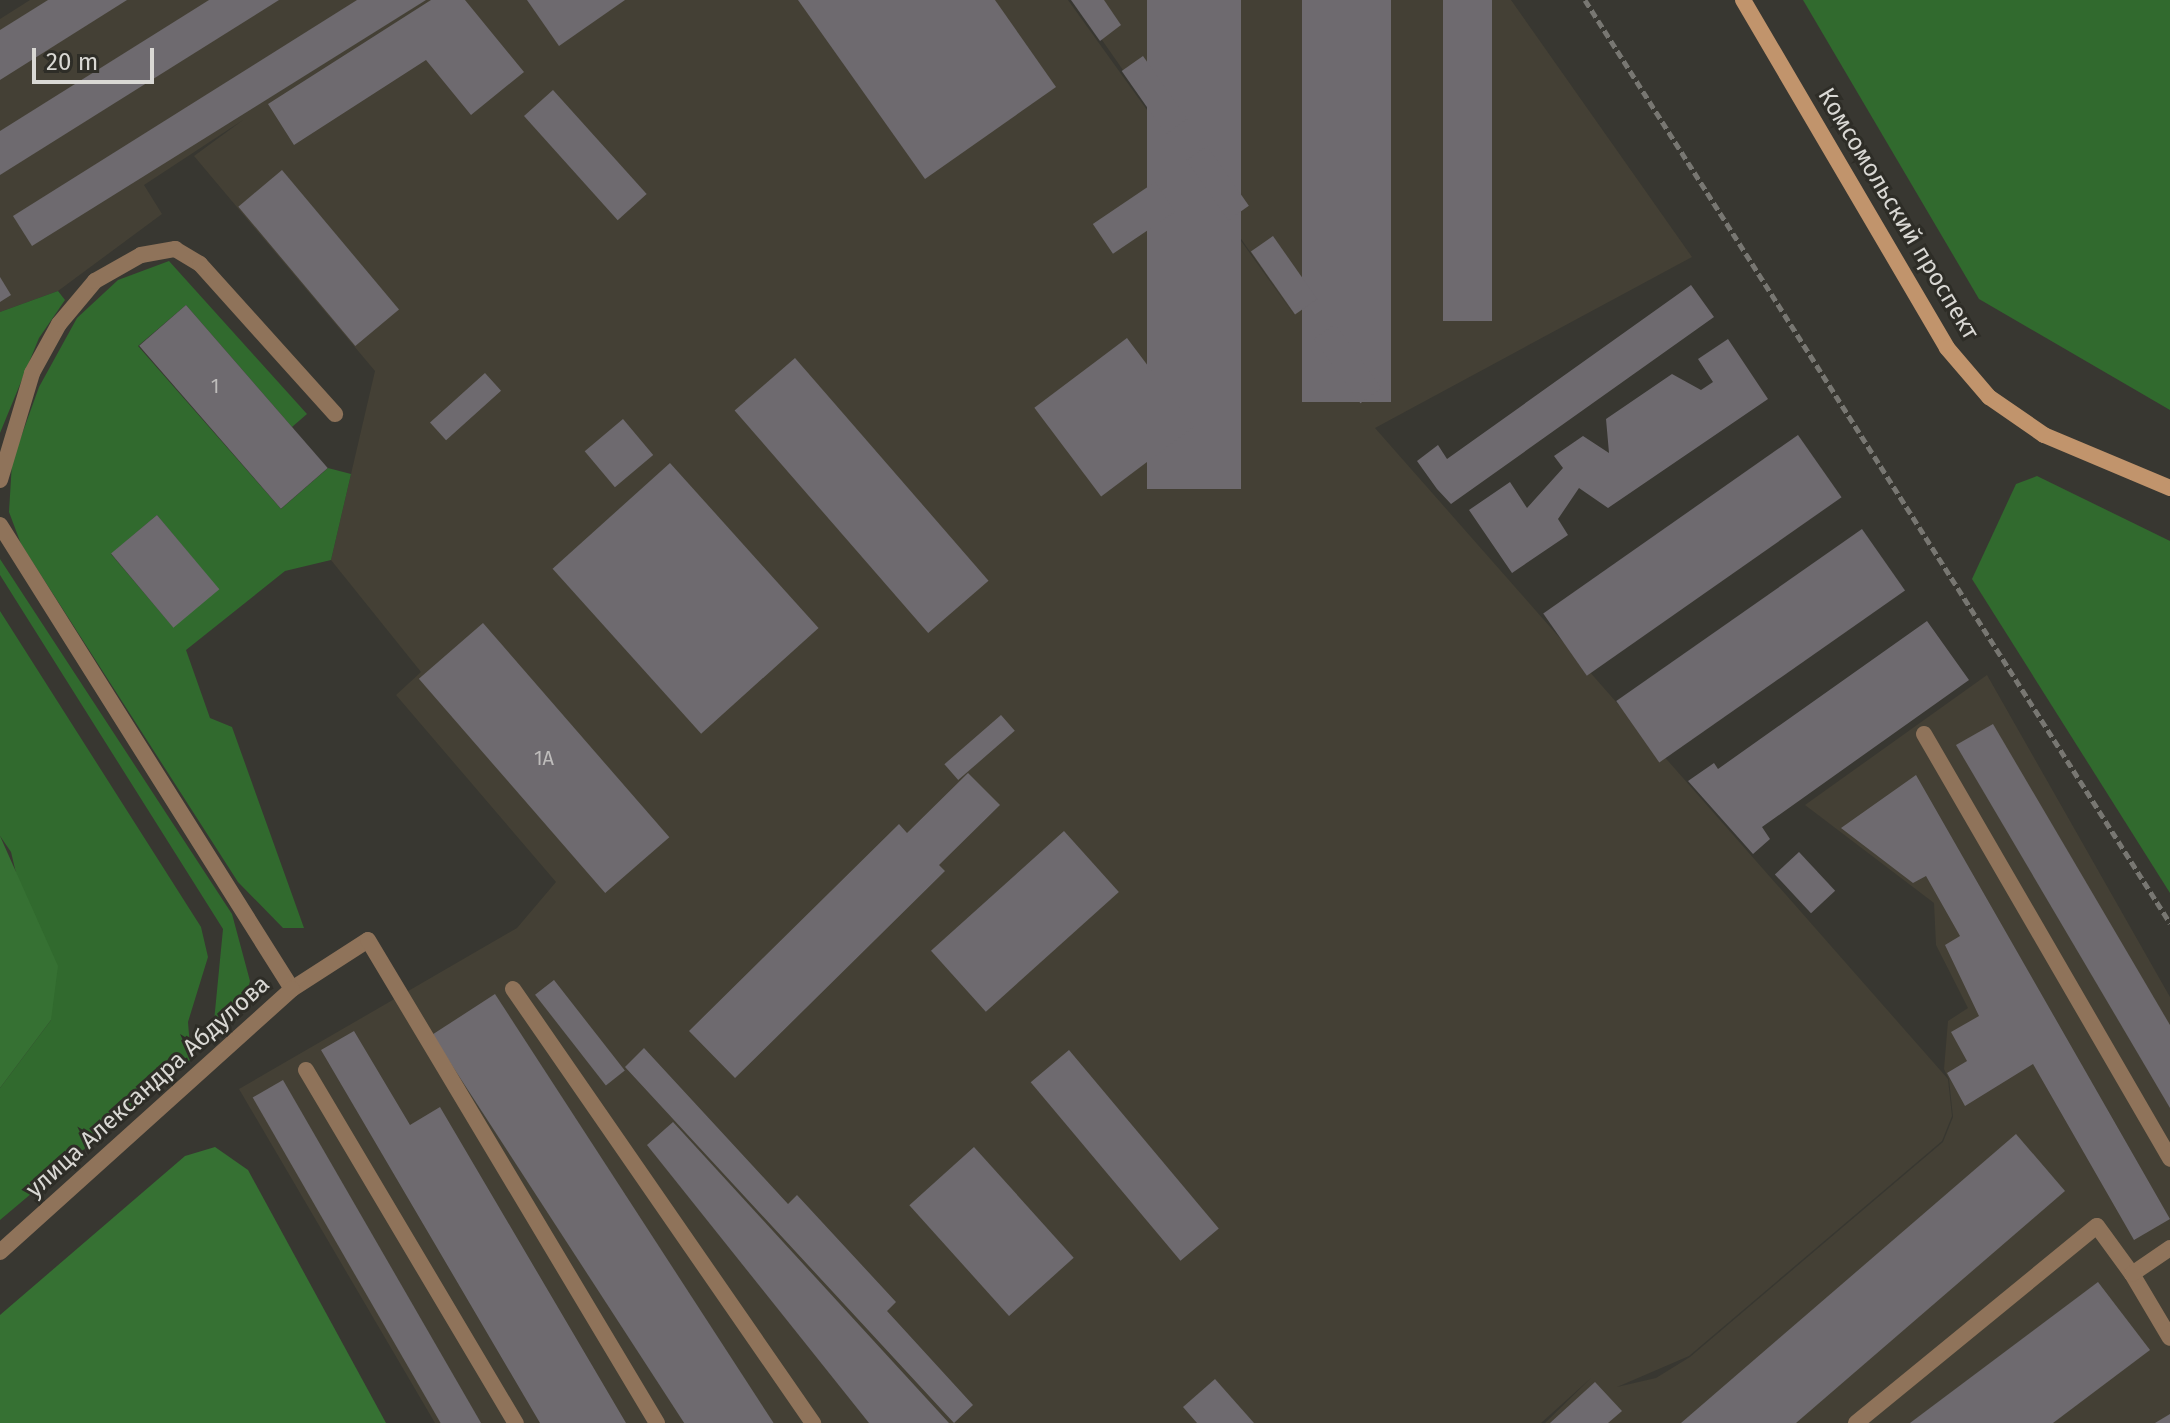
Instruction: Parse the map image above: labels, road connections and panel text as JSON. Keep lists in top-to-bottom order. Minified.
{"streets":{"street":["Комсомольский проспект","улица Александра Абдулова"]},"house_numbers":["1","1А"],"scale_bar":"20 m"}
